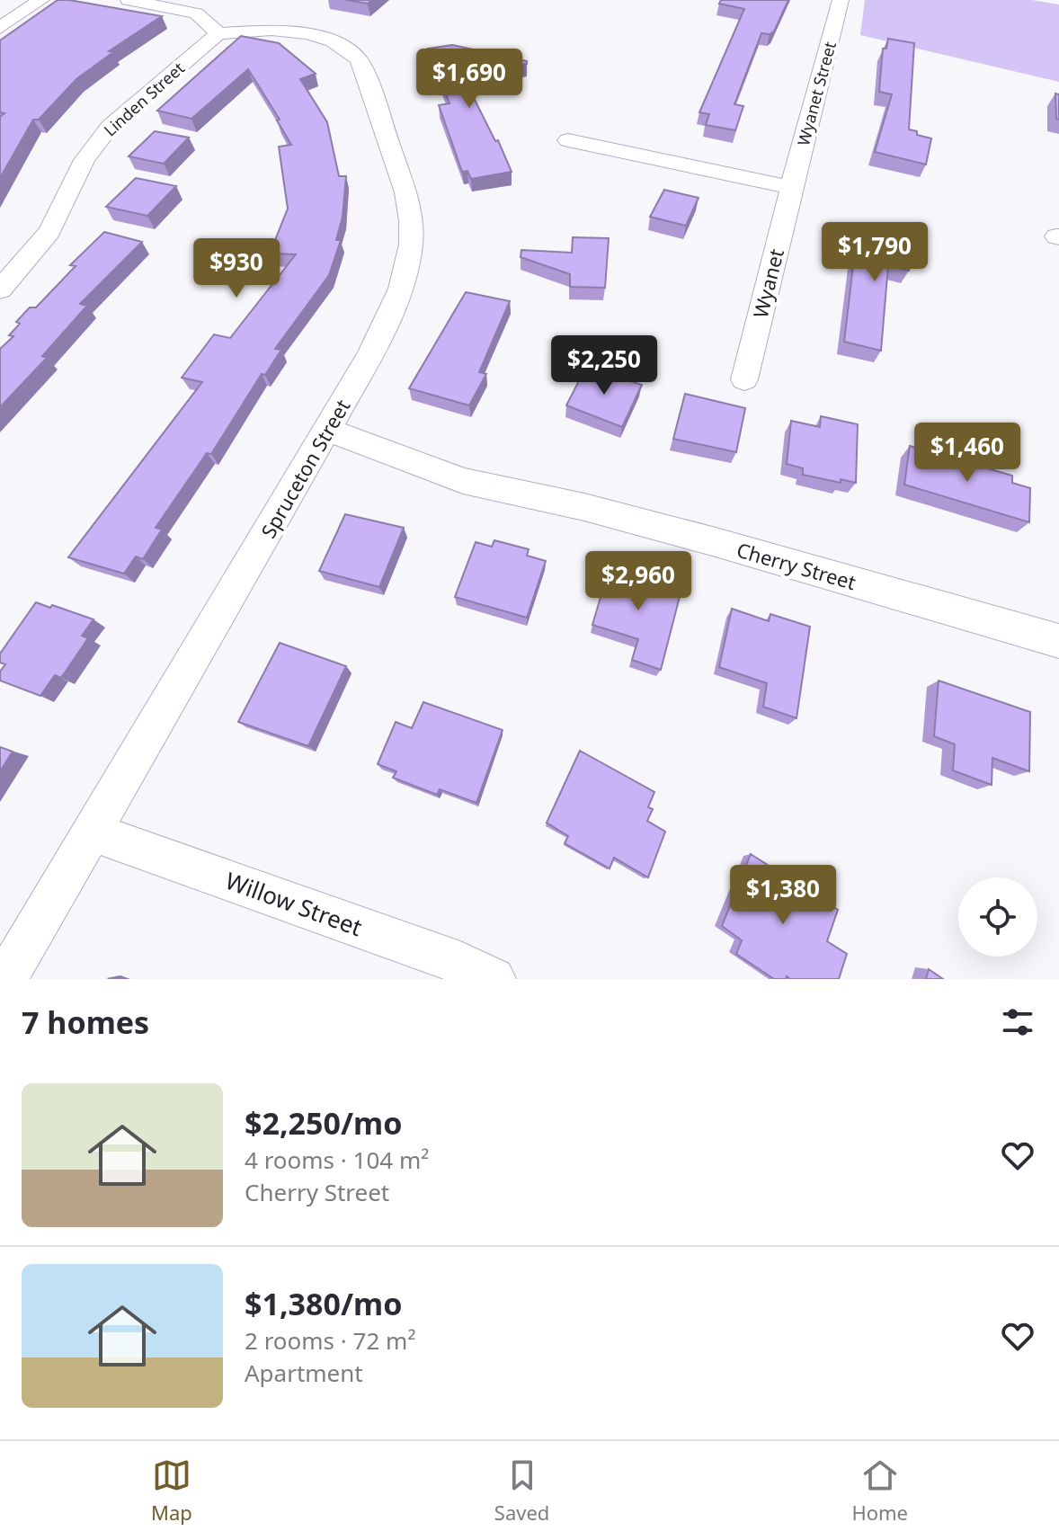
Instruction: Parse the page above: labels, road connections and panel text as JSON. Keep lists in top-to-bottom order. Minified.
{"streets":{"street":["Wyanet Street","Linden Street","Wyanet","Spruceton Street","Cherry Street","Willow Street"]},"crossings":[["Wyanet Street","Wyanet"],["Linden Street","Spruceton Street"],["Spruceton Street","Cherry Street"],["Spruceton Street","Willow Street"]],"page":{"price":["$1,690","$1,790","$930","$2,250","$1,460","$2,960","$1,380"],"heading":"7 homes","list":[{"name":"$2,250/mo","note":"4 rooms · 104 m² · Cherry Street"},{"name":"$1,380/mo","note":"2 rooms · 72 m² · Apartment"}],"tabs":["Map","Saved","Home"]}}
